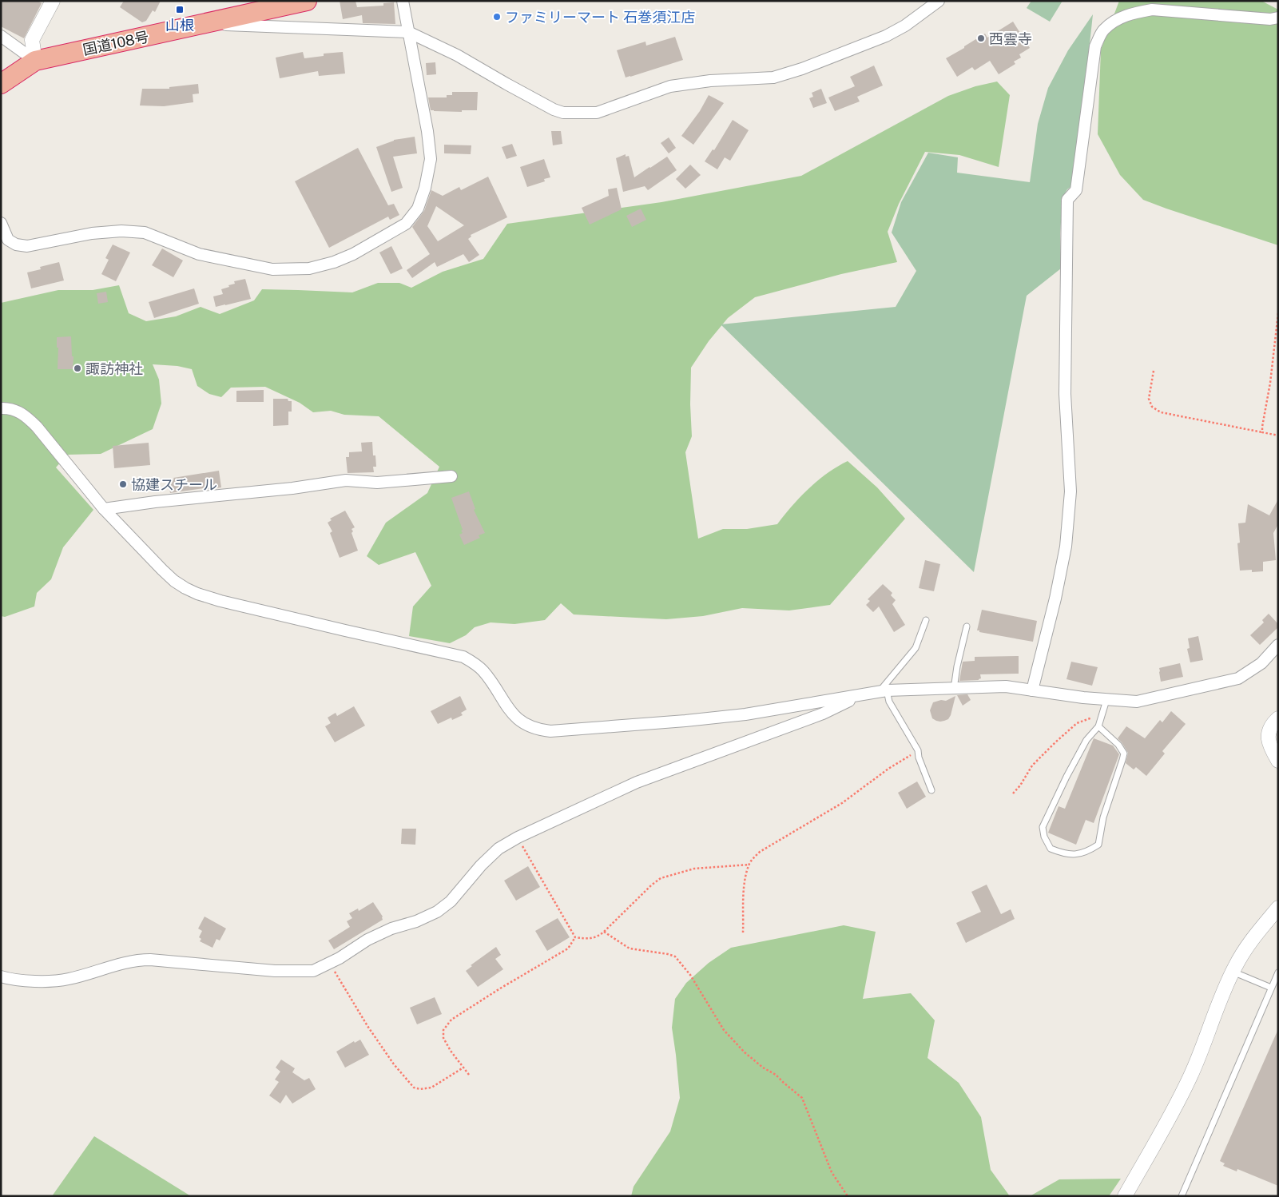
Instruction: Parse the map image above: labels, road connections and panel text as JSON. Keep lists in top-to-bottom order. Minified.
{"streets":{"highway":["国道108号"]},"places":{"transit":["山根"],"other":["ファミリーマート 石巻須江店","西雲寺","諏訪神社","協建スチール"]}}
